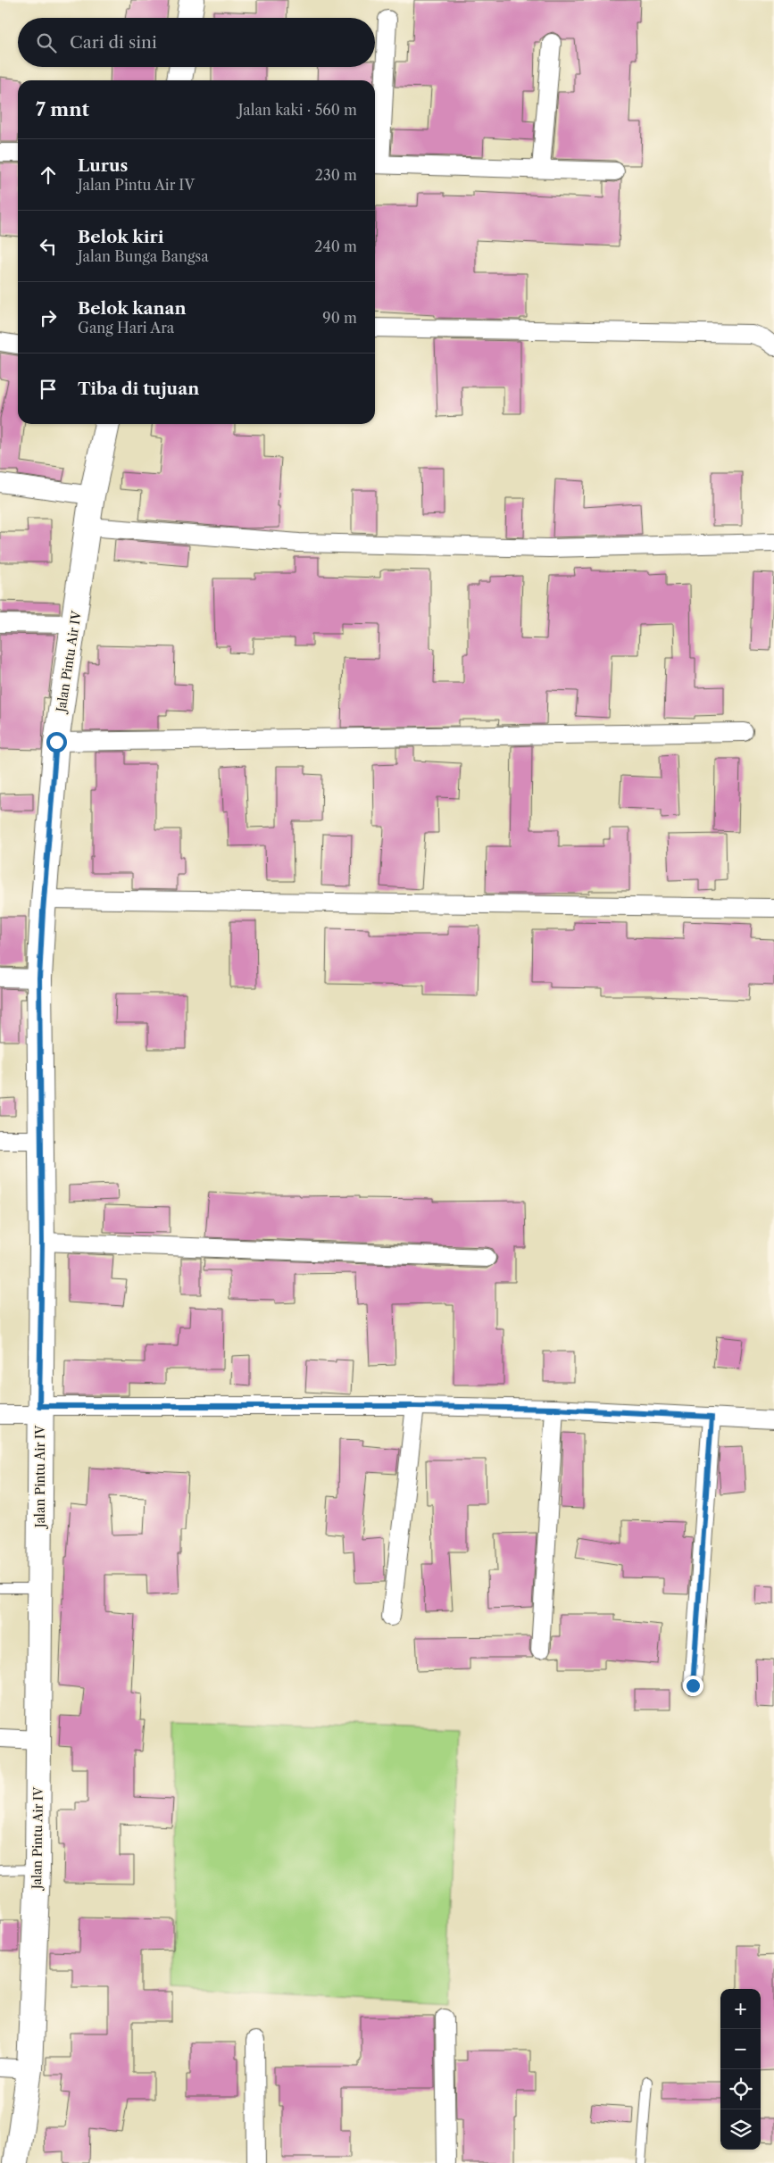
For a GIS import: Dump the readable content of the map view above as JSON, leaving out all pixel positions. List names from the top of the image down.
{
  "streets": {
    "main road": ["Jalan Pintu Air IV"]
  },
  "page": {
    "search": "Cari di sini",
    "heading": ["7 mnt", "Jalan kaki · 560 m"],
    "list": [
      ["Lurus", "Jalan Pintu Air IV", "230 m"],
      ["Belok kiri", "Jalan Bunga Bangsa", "240 m"],
      ["Belok kanan", "Gang Hari Ara", "90 m"],
      "Tiba di tujuan"
    ],
    "map_buttons": ["+", "−"]
  }
}
